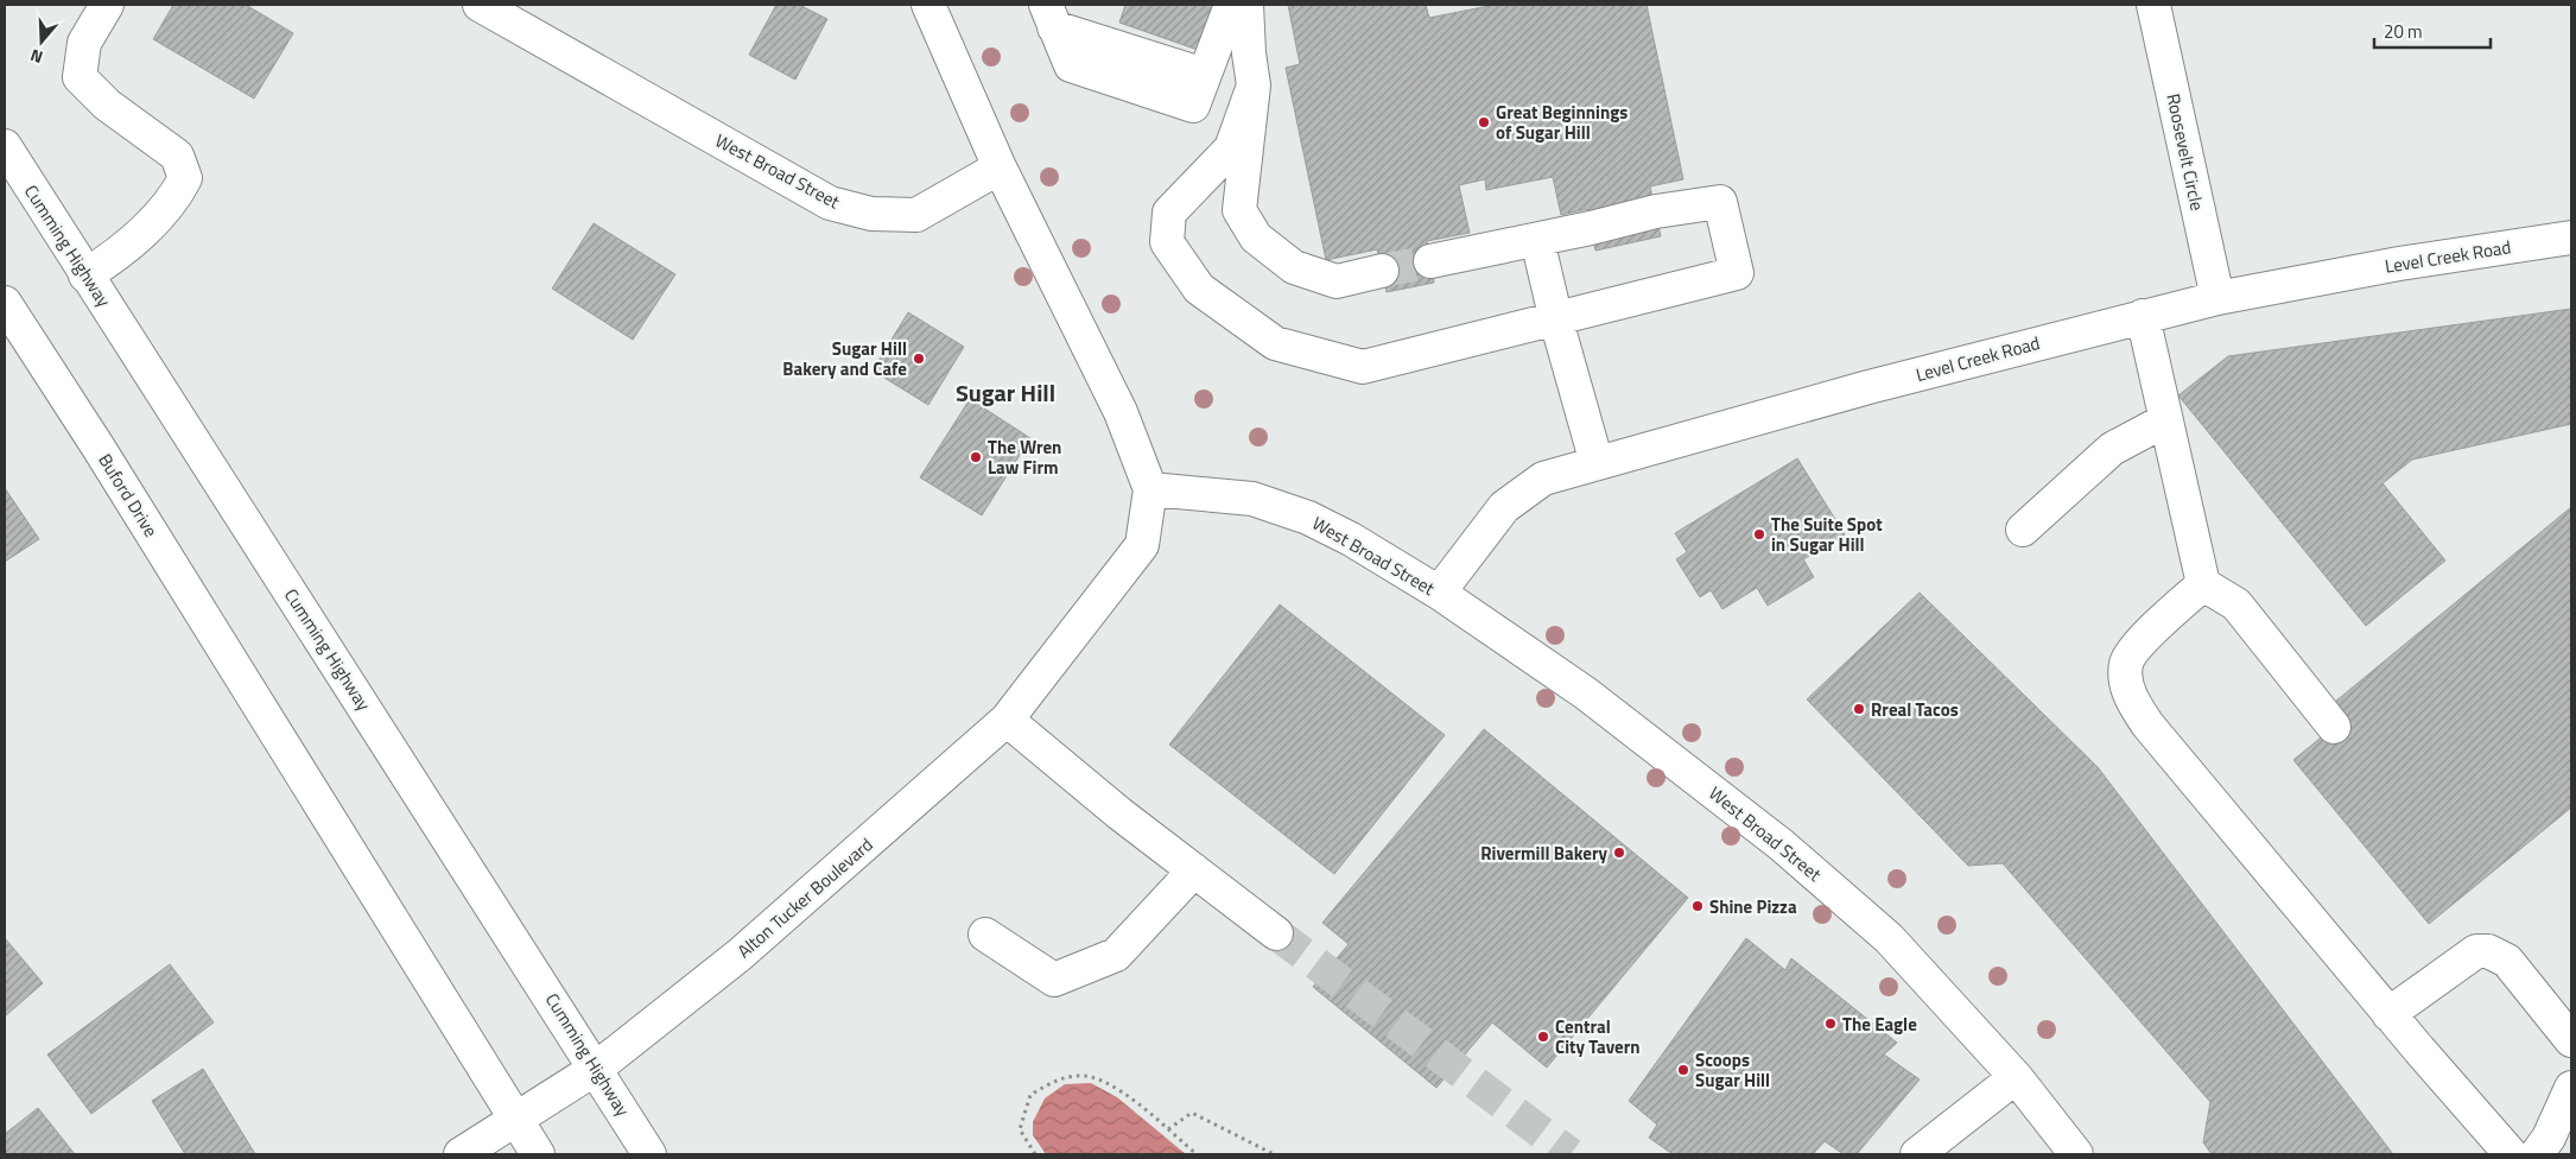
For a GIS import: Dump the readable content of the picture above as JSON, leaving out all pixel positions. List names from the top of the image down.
{
  "streets": {
    "main road": [
      "Roosevelt Circle",
      "West Broad Street",
      "Cumming Highway",
      "Level Creek Road",
      "Buford Drive",
      "Alton Tucker Boulevard"
    ]
  },
  "crossings": [
    ["Roosevelt Circle", "Level Creek Road"],
    ["West Broad Street", "Level Creek Road"],
    ["West Broad Street", "Alton Tucker Boulevard"],
    ["Cumming Highway", "Alton Tucker Boulevard"],
    ["Buford Drive", "Alton Tucker Boulevard"]
  ],
  "districts": ["Sugar Hill"],
  "places": [
    "Great Beginnings of Sugar Hill",
    "Sugar Hill Bakery and Cafe",
    "The Wren Law Firm",
    "The Suite Spot in Sugar Hill",
    "Rreal Tacos",
    "Rivermill Bakery",
    "Shine Pizza",
    "The Eagle",
    "Central City Tavern",
    "Scoops Sugar Hill"
  ],
  "scale_bar": "20 m",
  "north": "bottom"
}
